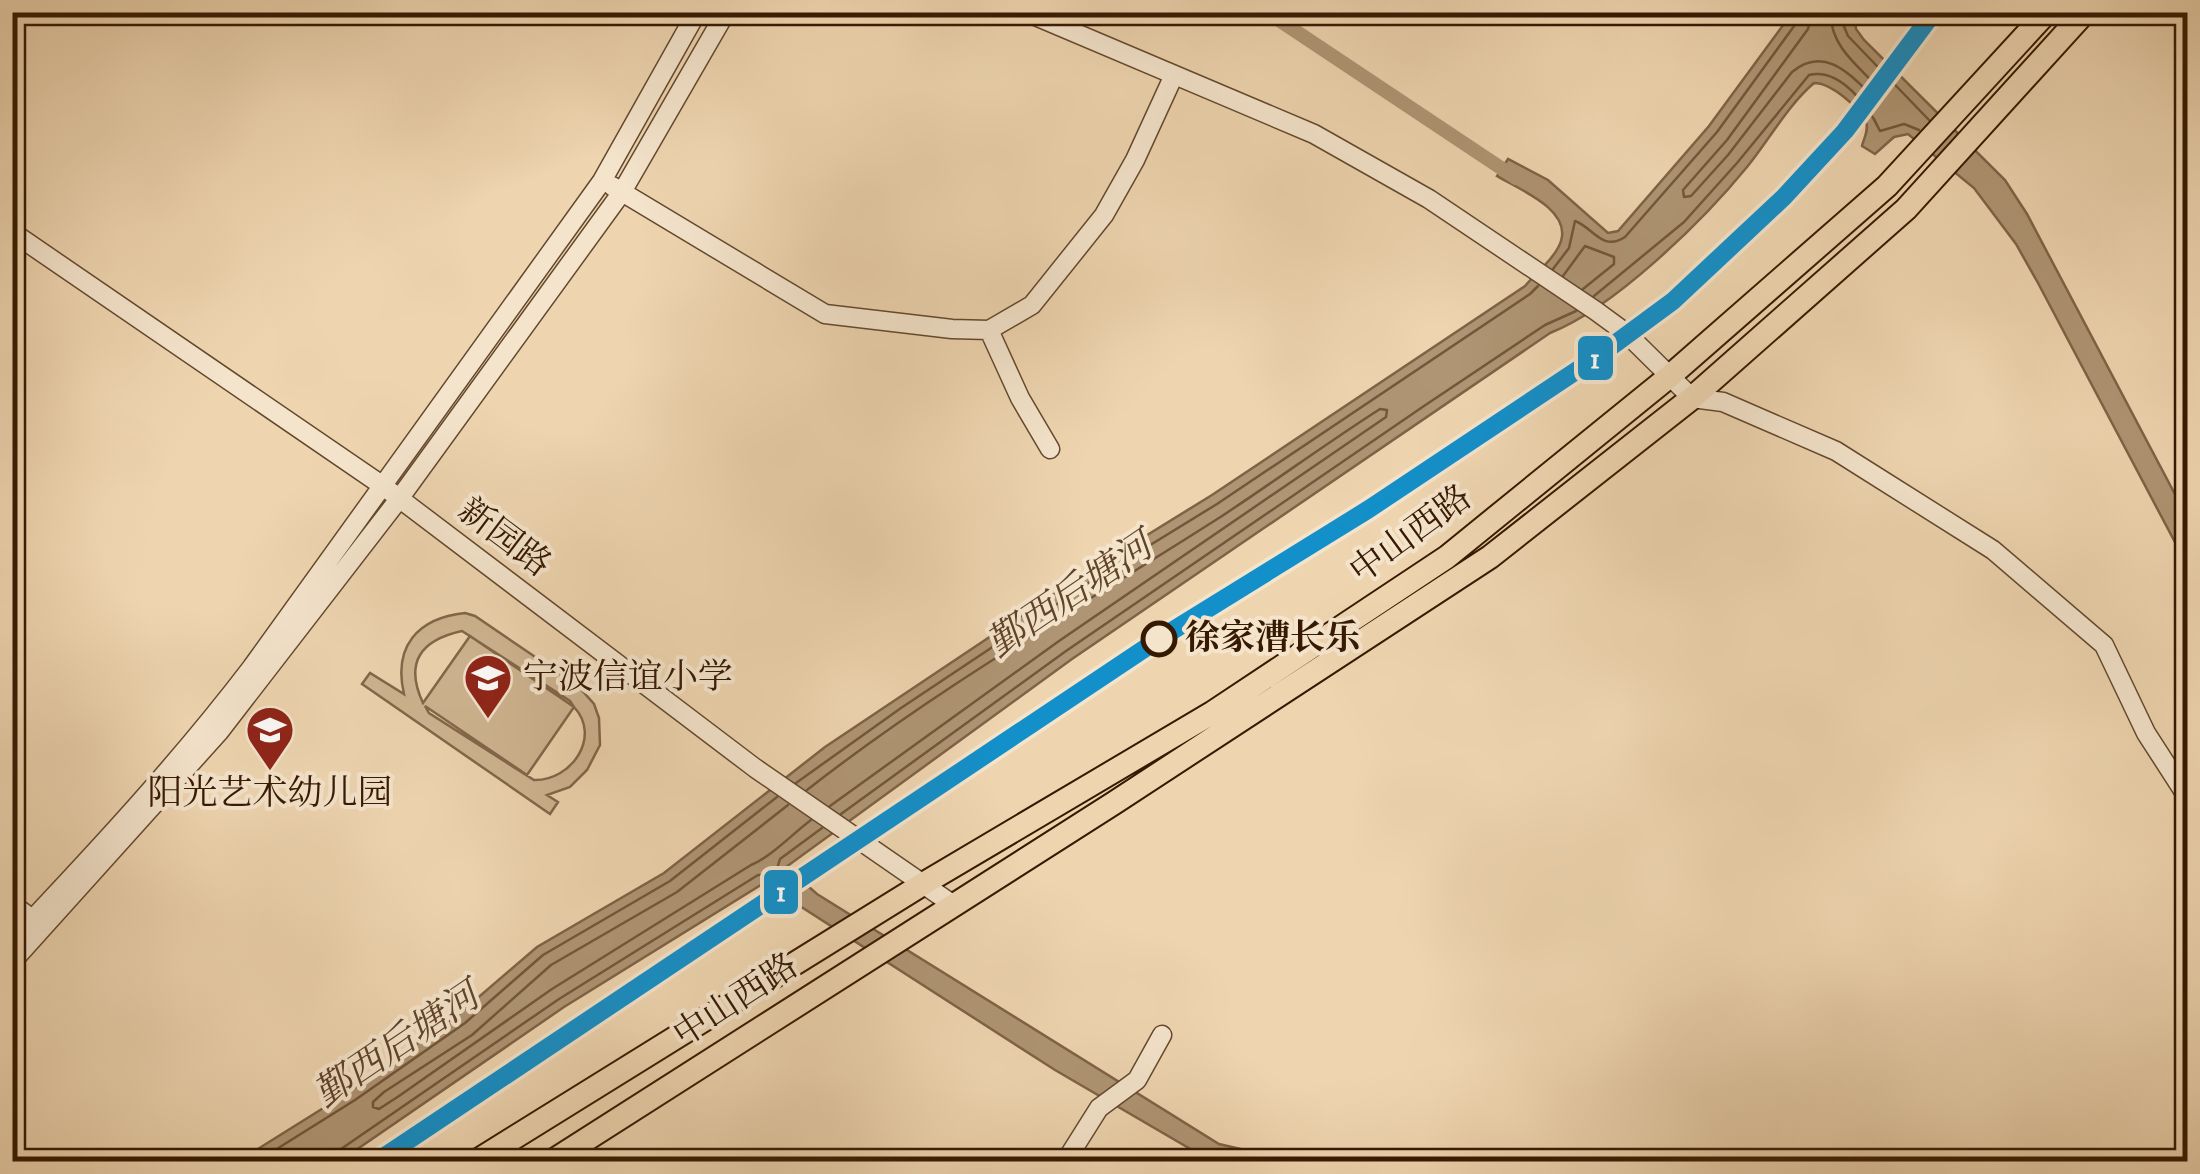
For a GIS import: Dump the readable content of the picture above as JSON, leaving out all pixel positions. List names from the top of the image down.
{
  "streets": {
    "main road": ["中山西路"],
    "street": ["新园路"]
  },
  "crossings": [
    ["中山西路", "新园路"]
  ],
  "water": ["鄞西后塘河"],
  "places": {
    "other": ["徐家漕长乐"],
    "school or university": ["宁波信谊小学", "阳光艺术幼儿园"]
  },
  "lines": ["transit line 1"]
}
